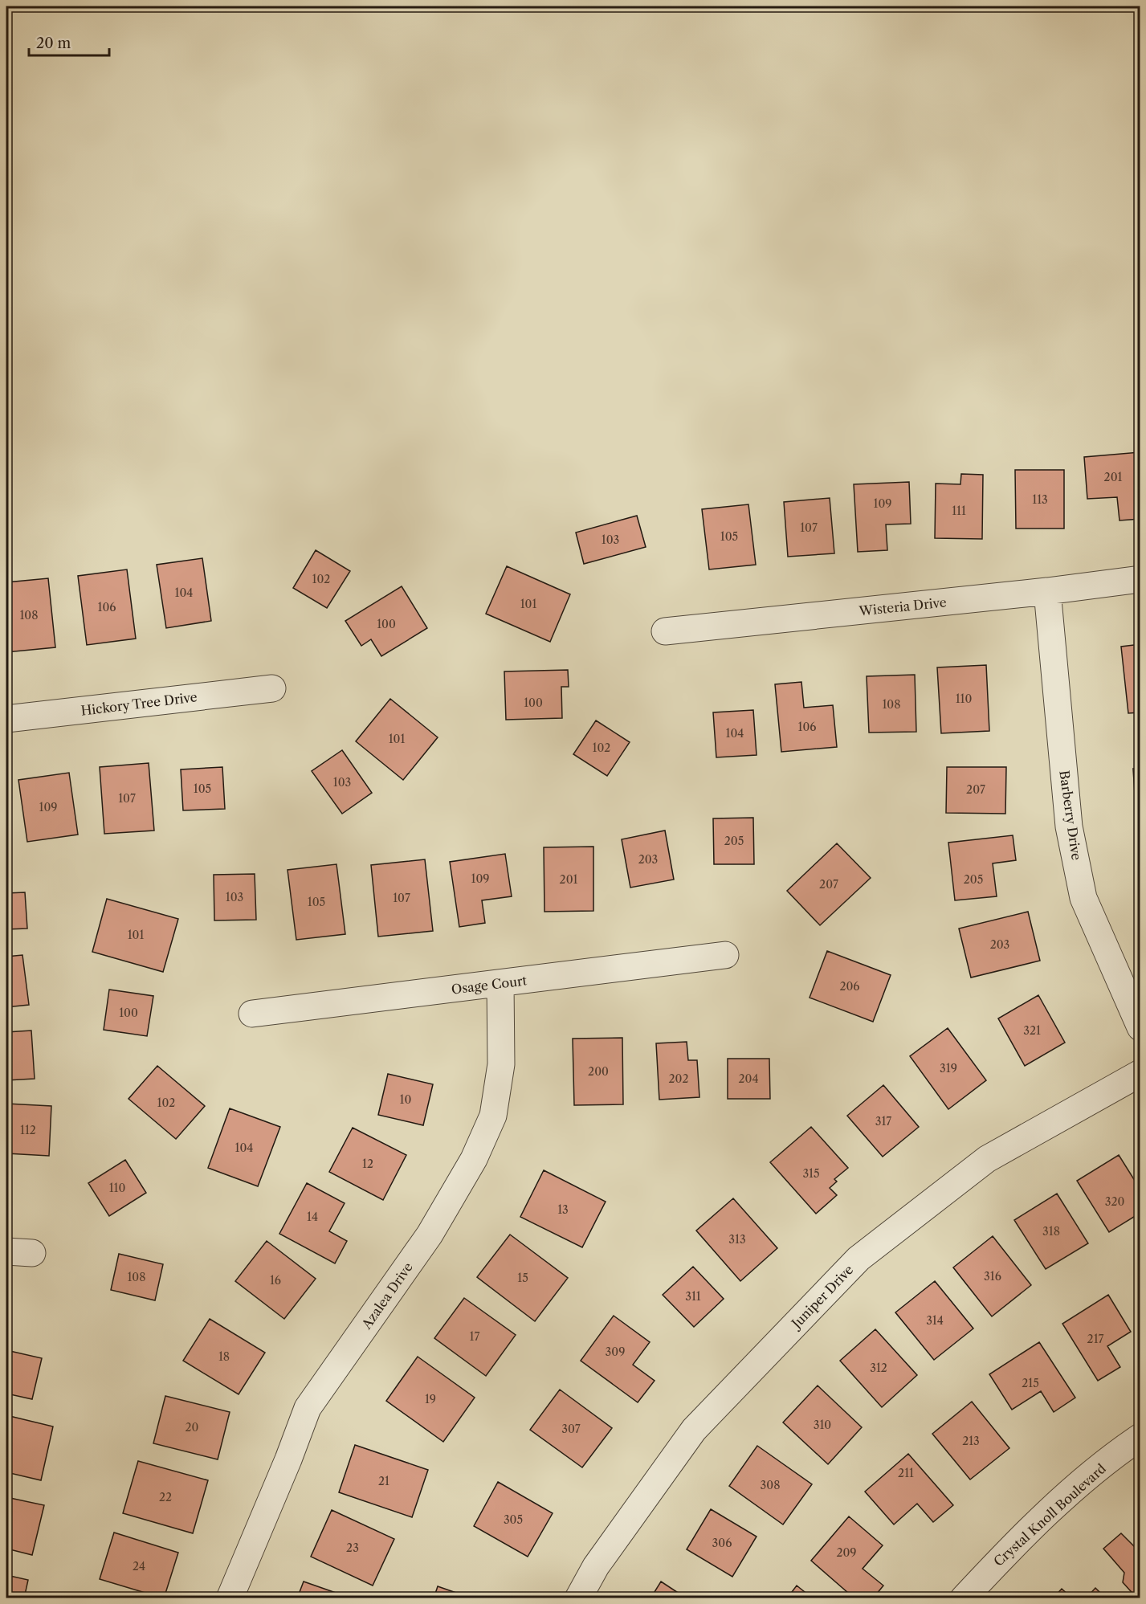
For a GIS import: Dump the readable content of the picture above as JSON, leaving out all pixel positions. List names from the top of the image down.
{
  "streets": {
    "street": [
      "Wisteria Drive",
      "Hickory Tree Drive",
      "Barberry Drive",
      "Osage Court",
      "Azalea Drive",
      "Juniper Drive",
      "Crystal Knoll Boulevard"
    ]
  },
  "crossings": [
    ["Wisteria Drive", "Barberry Drive"],
    ["Osage Court", "Azalea Drive"]
  ],
  "house_numbers": [
    "201",
    "113",
    "109",
    "111",
    "107",
    "105",
    "103",
    "102",
    "104",
    "101",
    "106",
    "108",
    "100",
    "110",
    "100",
    "108",
    "106",
    "104",
    "101",
    "102",
    "103",
    "105",
    "207",
    "107",
    "109",
    "205",
    "203",
    "109",
    "201",
    "205",
    "207",
    "103",
    "107",
    "105",
    "101",
    "203",
    "206",
    "100",
    "321",
    "319",
    "200",
    "202",
    "204",
    "10",
    "102",
    "317",
    "112",
    "104",
    "12",
    "315",
    "110",
    "320",
    "13",
    "14",
    "318",
    "313",
    "316",
    "108",
    "15",
    "16",
    "311",
    "314",
    "17",
    "217",
    "309",
    "18",
    "312",
    "215",
    "19",
    "310",
    "20",
    "307",
    "213",
    "211",
    "21",
    "308",
    "22",
    "305",
    "306",
    "23",
    "209",
    "24"
  ],
  "scale_bar": "20 m"
}
